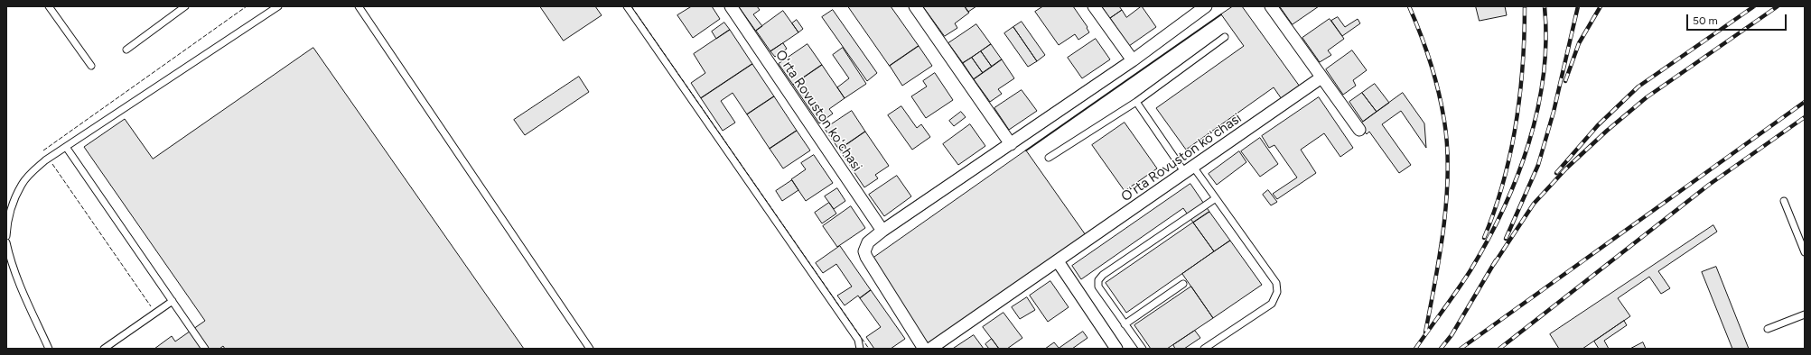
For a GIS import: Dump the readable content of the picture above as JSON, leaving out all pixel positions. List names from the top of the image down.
{
  "streets": {
    "street": ["Oʻrta Rovuston koʻchasi"]
  },
  "scale_bar": "50 m"
}
